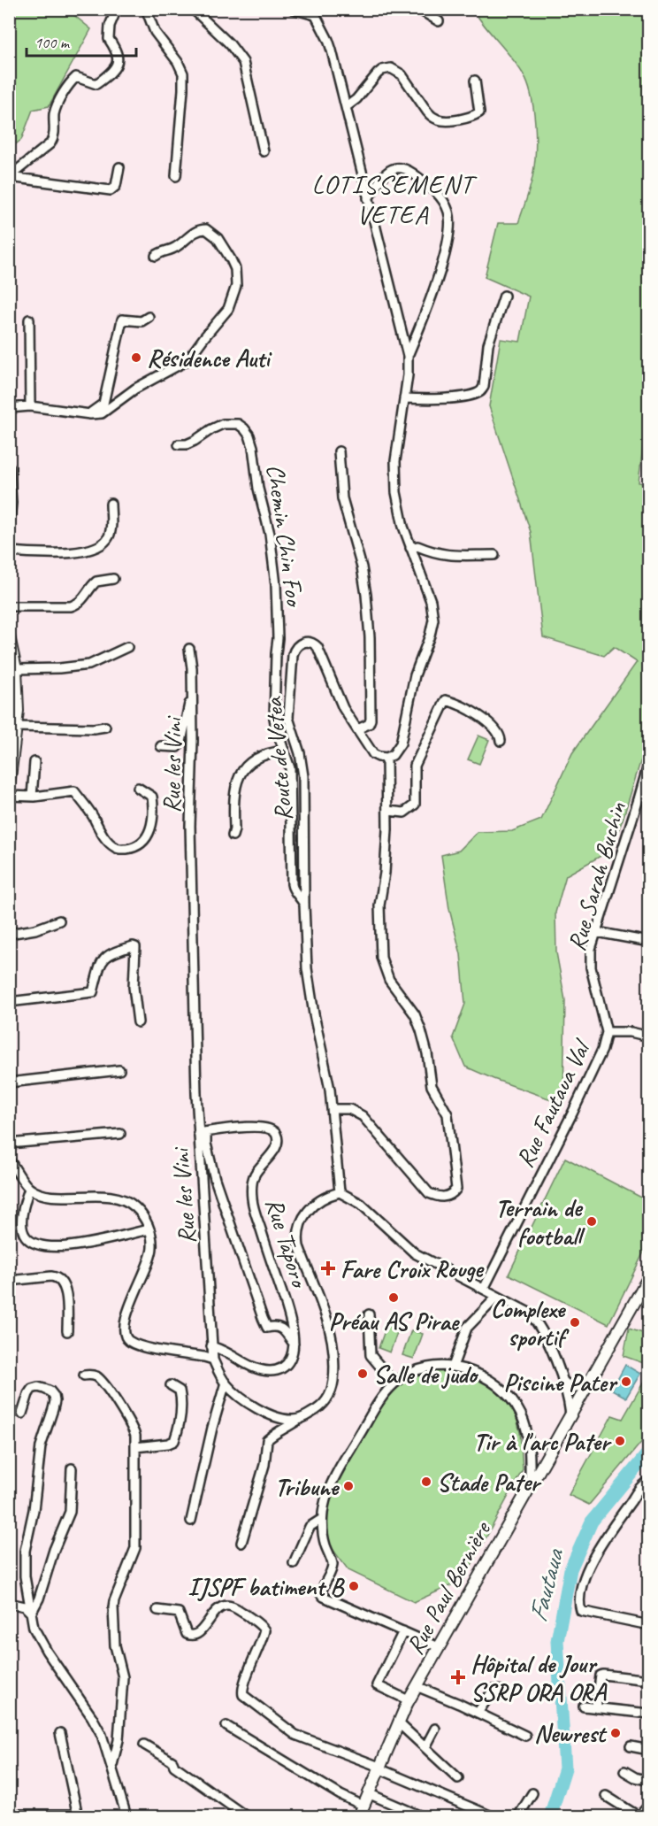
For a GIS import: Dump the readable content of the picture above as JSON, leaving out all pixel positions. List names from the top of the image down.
{
  "streets": {
    "main road": ["Rue Paul Bernière"],
    "street": [
      "Chemin Chin Foo",
      "Route de Vetea",
      "Rue les Vini",
      "Rue Sarah Buchin",
      "Rue Fautaua Val",
      "Rue Taporo"
    ]
  },
  "crossings": [
    ["Chemin Chin Foo", "Route de Vetea"],
    ["Rue les Vini", "Rue Taporo"],
    ["Rue Sarah Buchin", "Rue Fautaua Val"]
  ],
  "districts": ["LOTISSEMENT VETEA"],
  "water": ["Fautaua"],
  "places": {
    "other": [
      "Résidence Auti",
      "Terrain de football",
      "Préau AS Pirae",
      "Complexe sportif",
      "Salle de judo",
      "Piscine Pater",
      "Tir à l'arc Pater",
      "Stade Pater",
      "Tribune",
      "IJSPF batiment B",
      "Newrest"
    ],
    "health": ["Fare Croix Rouge", "Hôpital de Jour SSRP ORA ORA"]
  },
  "scale_bar": "100 m"
}
